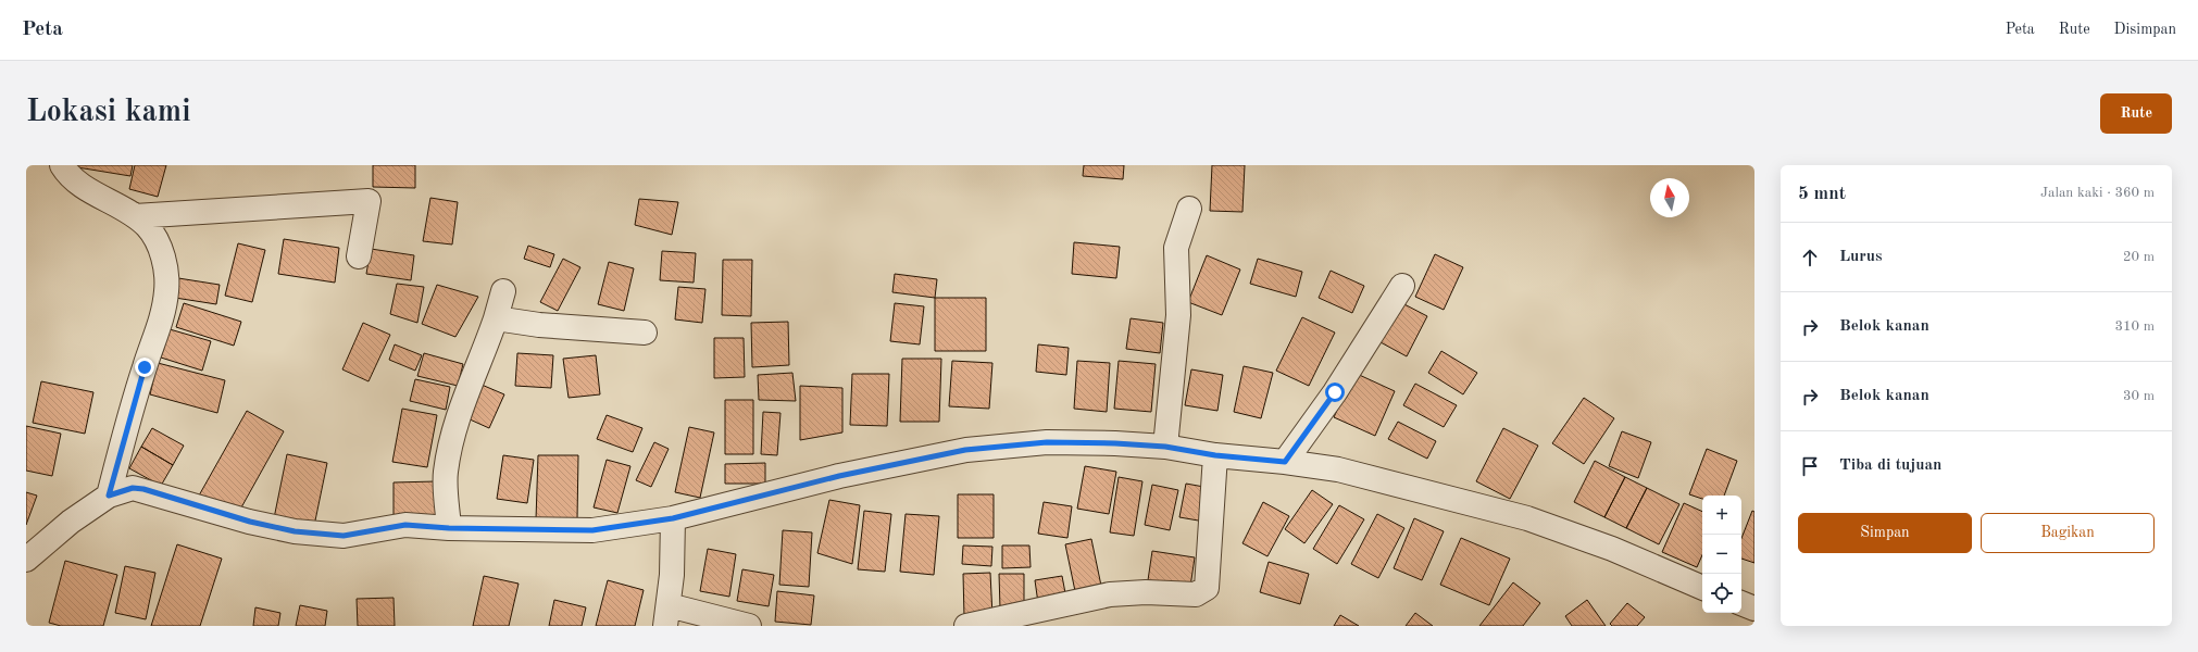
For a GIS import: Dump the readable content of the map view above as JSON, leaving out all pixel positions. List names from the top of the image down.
{
  "north": "top",
  "page": {
    "header": "Peta",
    "nav": ["Peta", "Rute", "Disimpan"],
    "buttons": [
      "Rute",
      ["Simpan", "Bagikan"]
    ],
    "title": "Lokasi kami",
    "heading": ["5 mnt", "Jalan kaki · 360 m"],
    "list": [
      ["Lurus", "20 m"],
      ["Belok kanan", "310 m"],
      ["Belok kanan", "30 m"],
      "Tiba di tujuan"
    ],
    "map_buttons": ["+", "−"]
  }
}
